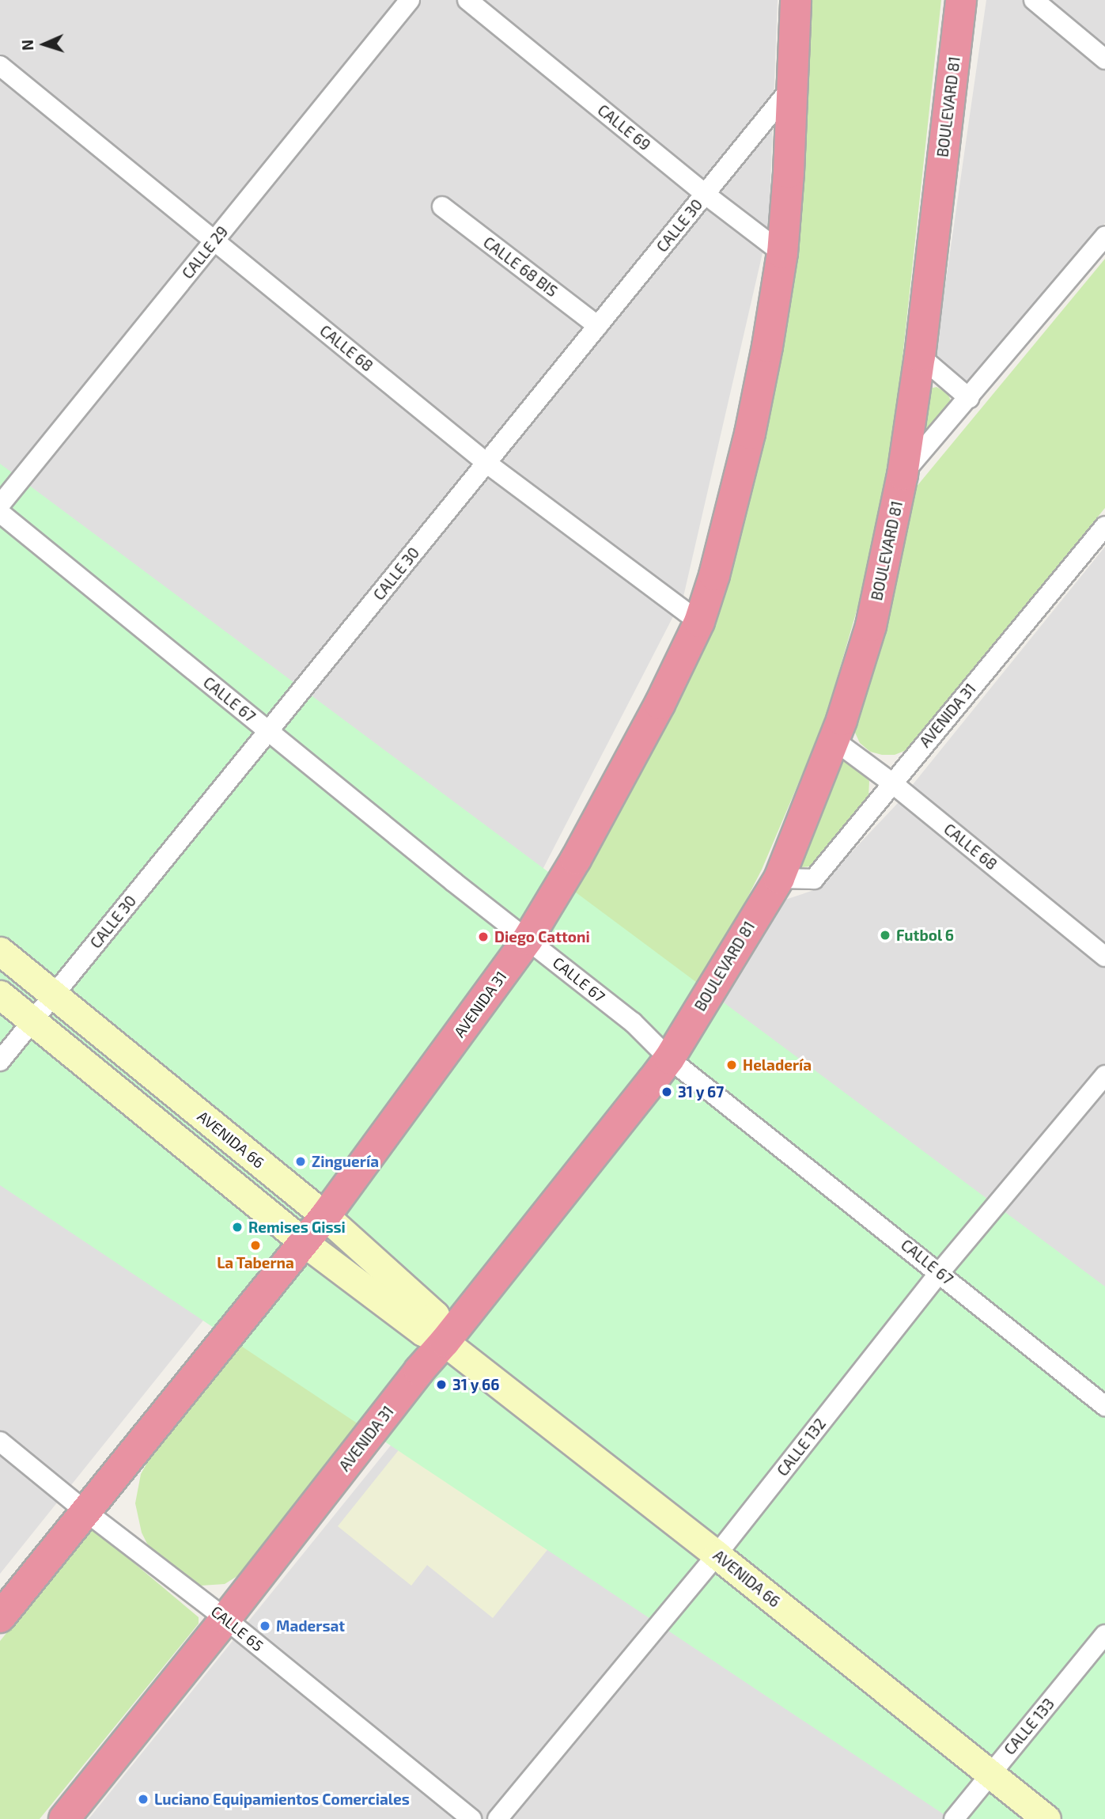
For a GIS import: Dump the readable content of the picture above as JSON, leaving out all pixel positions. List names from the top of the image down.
{
  "streets": {
    "highway": ["BOULEVARD 81", "AVENIDA 31"],
    "main road": ["AVENIDA 66"],
    "street": [
      "CALLE 69",
      "CALLE 30",
      "CALLE 29",
      "CALLE 68 BIS",
      "CALLE 68",
      "CALLE 67",
      "CALLE 132",
      "CALLE 65",
      "CALLE 133"
    ]
  },
  "crossings": [
    ["BOULEVARD 81", "CALLE 68"],
    ["BOULEVARD 81", "CALLE 67"],
    ["BOULEVARD 81", "AVENIDA 31"],
    ["CALLE 69", "CALLE 30"],
    ["CALLE 30", "CALLE 68 BIS"],
    ["CALLE 30", "CALLE 68"],
    ["CALLE 30", "CALLE 67"],
    ["CALLE 30", "AVENIDA 66"],
    ["CALLE 29", "CALLE 68"],
    ["CALLE 68", "AVENIDA 31"],
    ["CALLE 67", "AVENIDA 31"],
    ["CALLE 67", "CALLE 132"],
    ["AVENIDA 31", "AVENIDA 66"],
    ["AVENIDA 31", "CALLE 65"],
    ["AVENIDA 66", "CALLE 132"],
    ["AVENIDA 66", "CALLE 133"]
  ],
  "places": [
    "Futbol 6",
    "Diego Cattoni",
    "Heladería",
    "31 y 67",
    "Zinguería",
    "Remises Gissi",
    "La Taberna",
    "31 y 66",
    "Madersat",
    "Luciano Equipamientos Comerciales"
  ],
  "north": "left"
}
